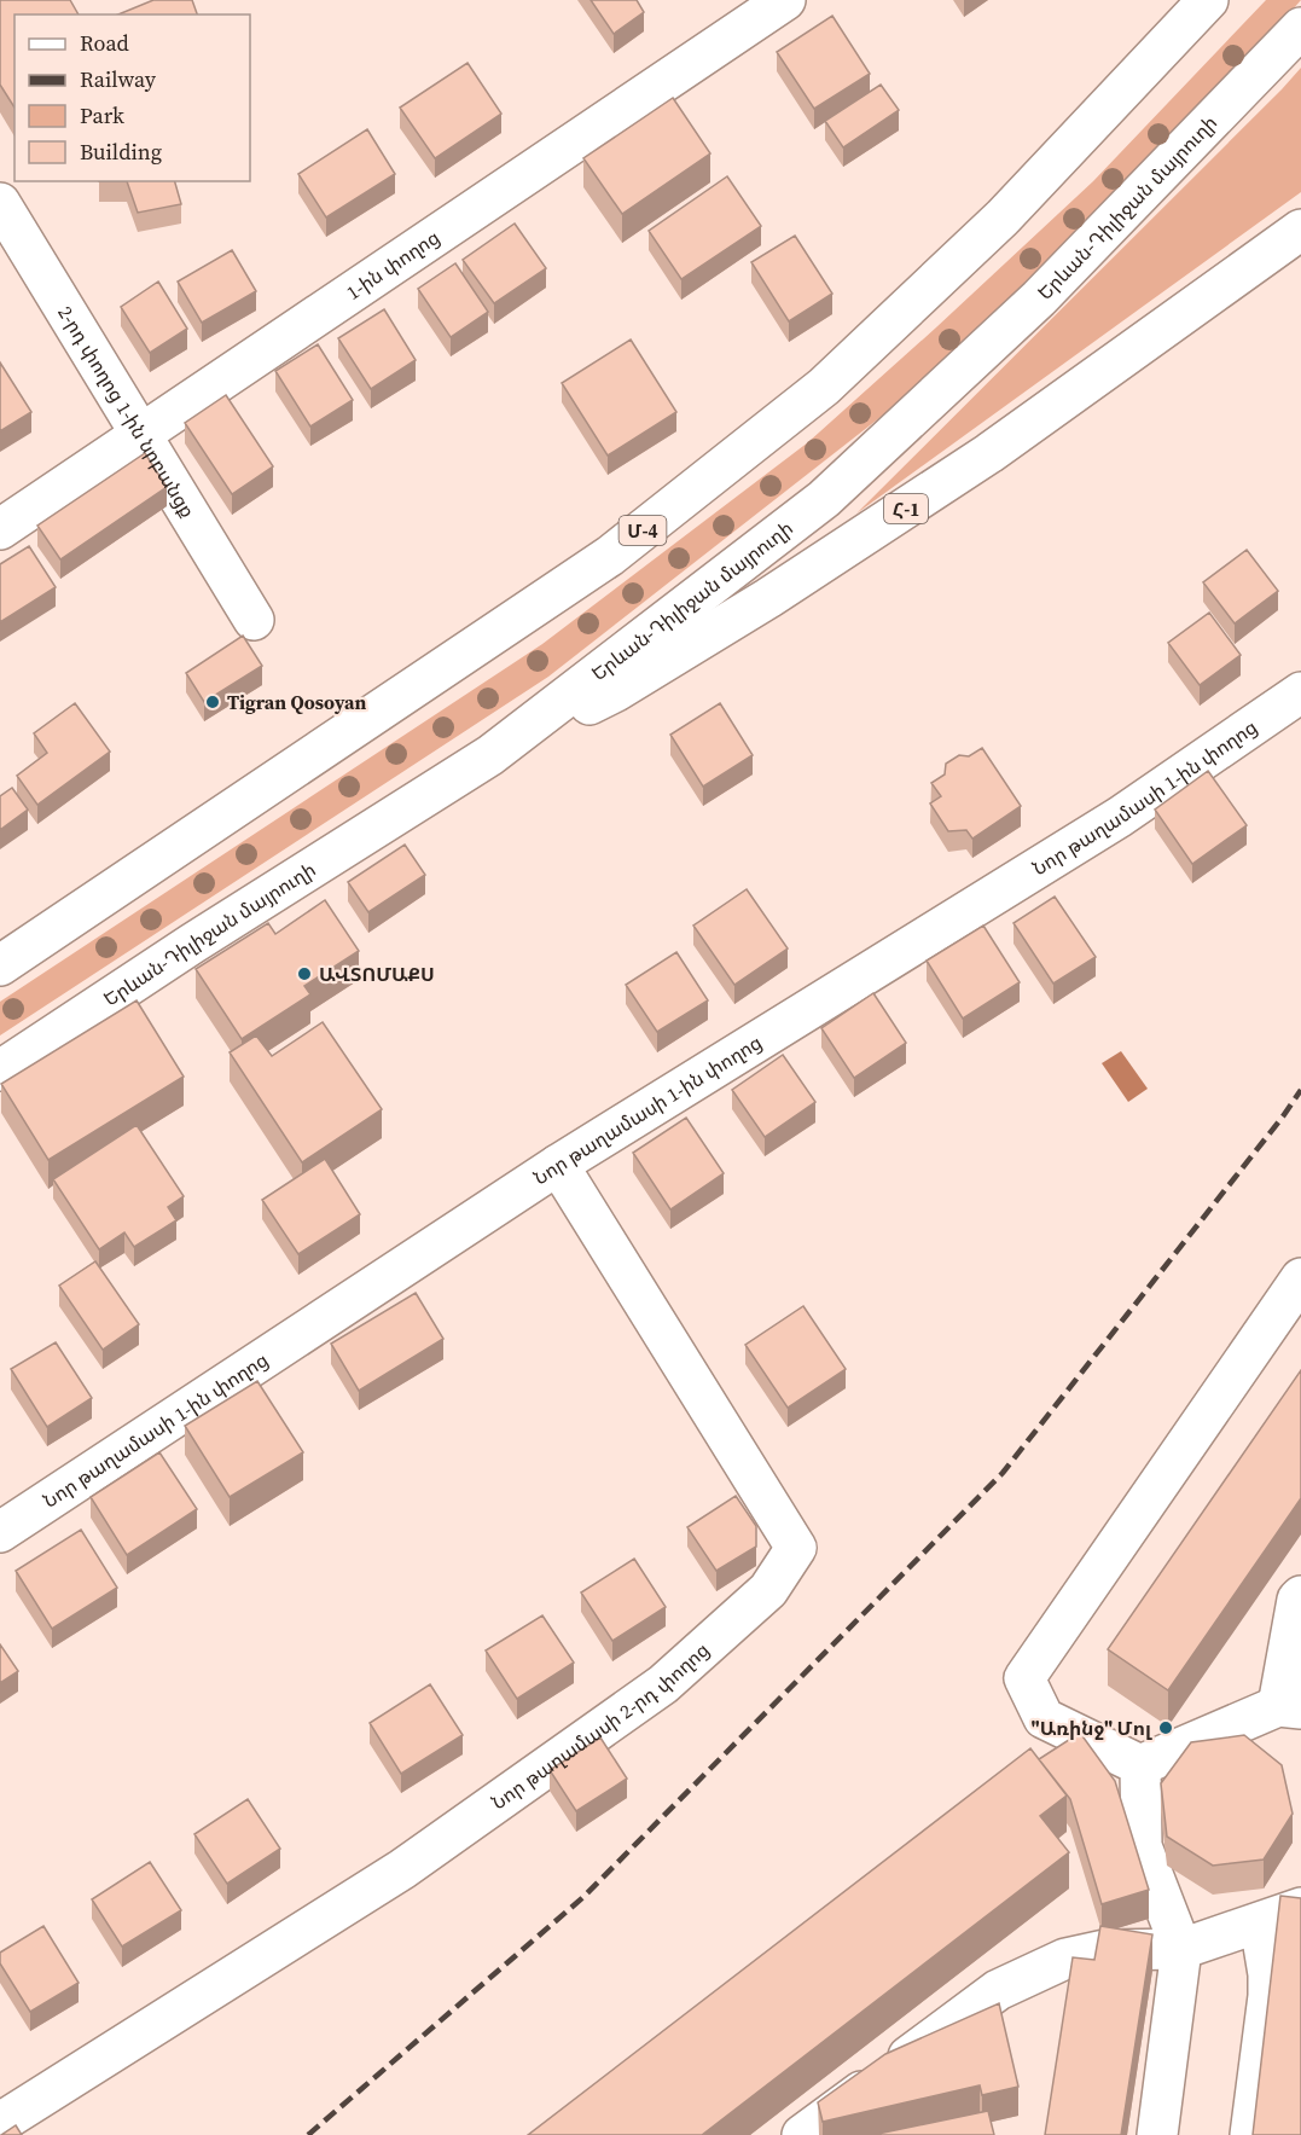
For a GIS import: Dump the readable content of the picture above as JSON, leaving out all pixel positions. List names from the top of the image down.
{
  "streets": {
    "main road": [
      "Երևան-Դիլիջան մայրուղի",
      "1-ին փողոց",
      "2-րդ փողոց 1-ին նրբանցք",
      "Հ-1",
      "Մ-4",
      "Նոր թաղամասի 1-ին փողոց",
      "Նոր թաղամասի 2-րդ փողոց"
    ]
  },
  "crossings": [
    ["Երևան-Դիլիջան մայրուղի", "Հ-1"],
    ["1-ին փողոց", "2-րդ փողոց 1-ին նրբանցք"],
    ["Նոր թաղամասի 1-ին փողոց", "Նոր թաղամասի 2-րդ փողոց"]
  ],
  "places": ["Tigran Qosoyan", "ԱՎՏՈՄԱՔՍ", "\"Առինջ\" Մոլ"],
  "legend": [
    "Road",
    "Railway",
    "Park",
    "Building"
  ]
}
